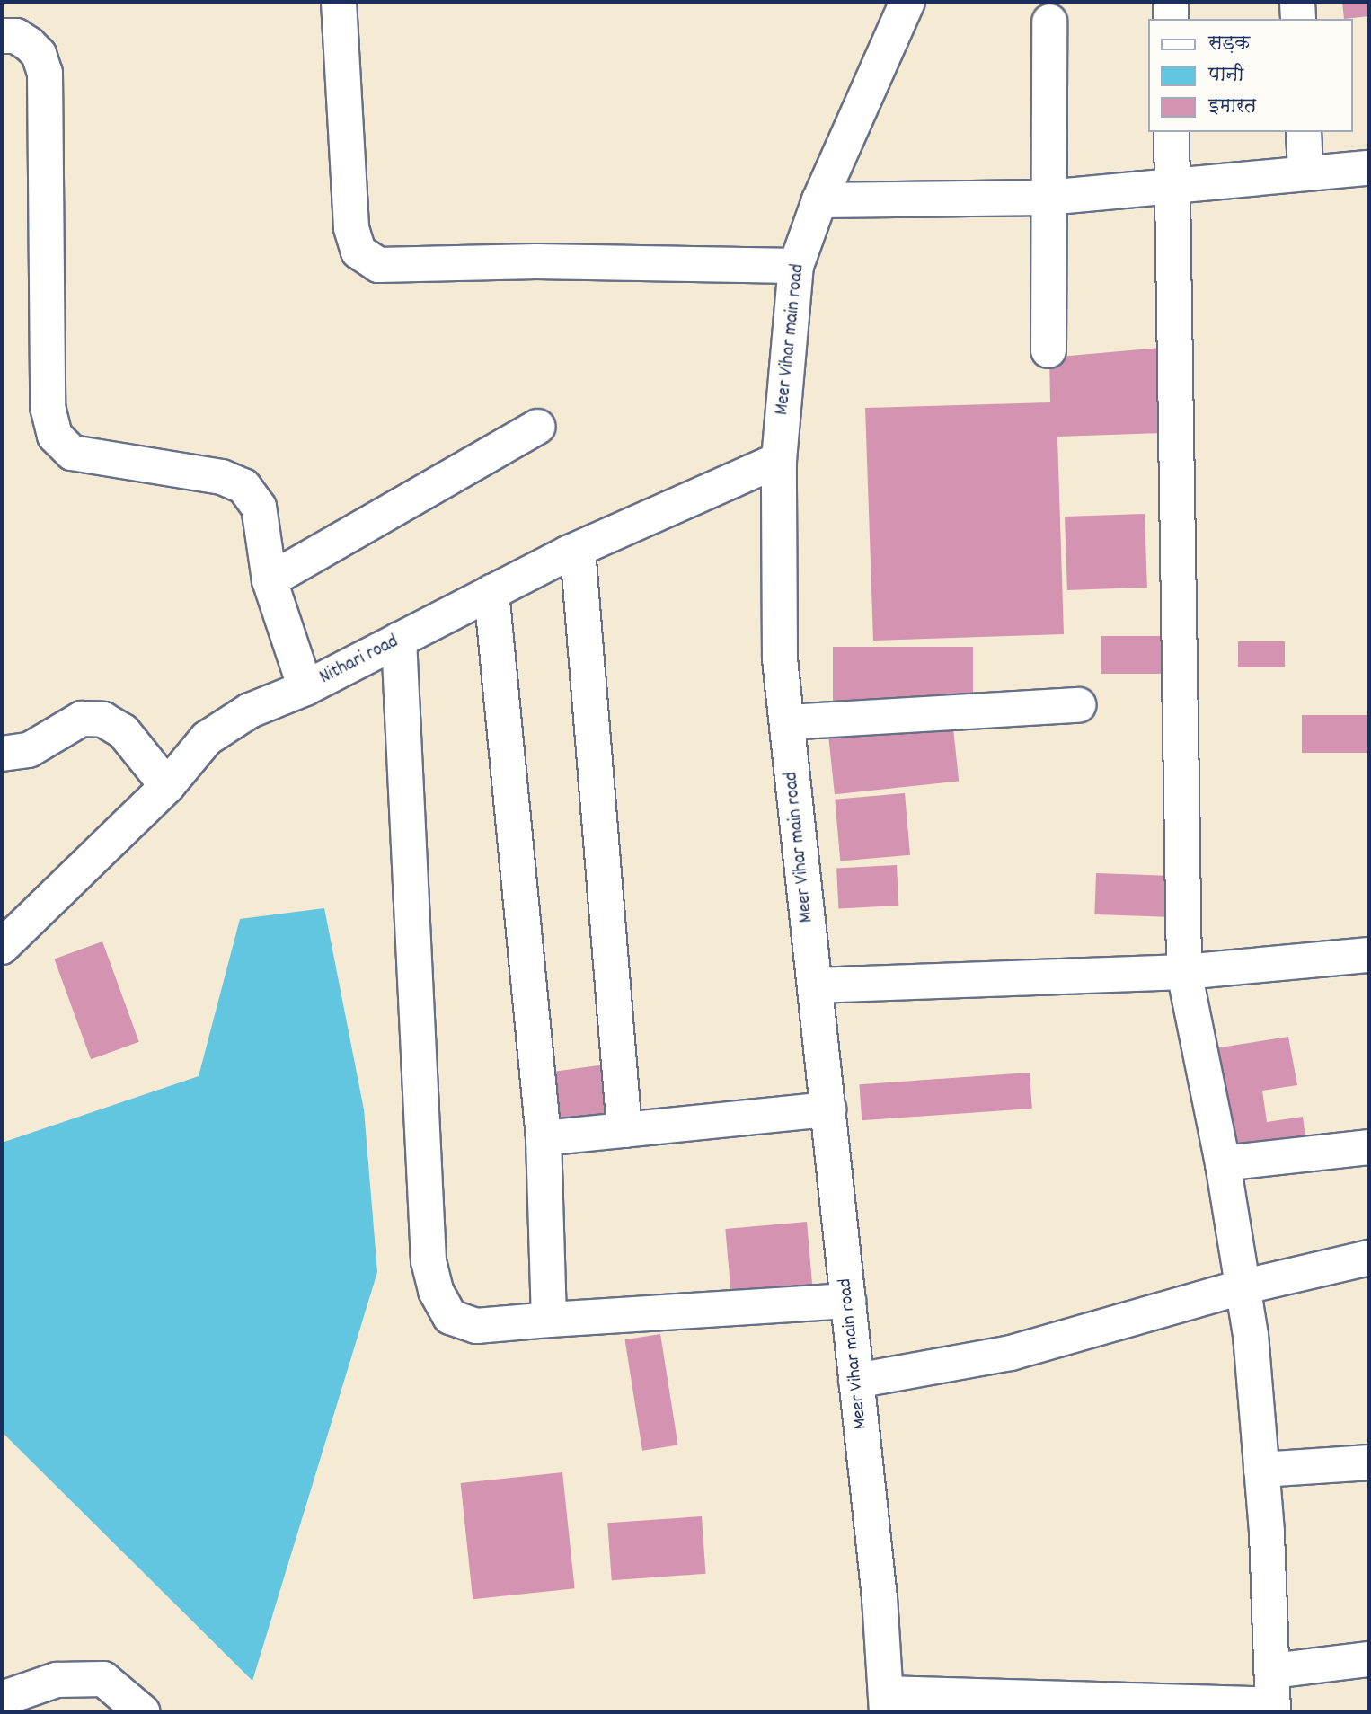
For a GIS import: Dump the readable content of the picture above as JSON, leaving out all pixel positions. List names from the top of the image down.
{
  "streets": {
    "street": ["Meer Vihar main road", "Nithari road"]
  },
  "crossings": [
    ["Meer Vihar main road", "Nithari road"]
  ],
  "legend": ["सड़क", "पानी", "इमारत"]
}
